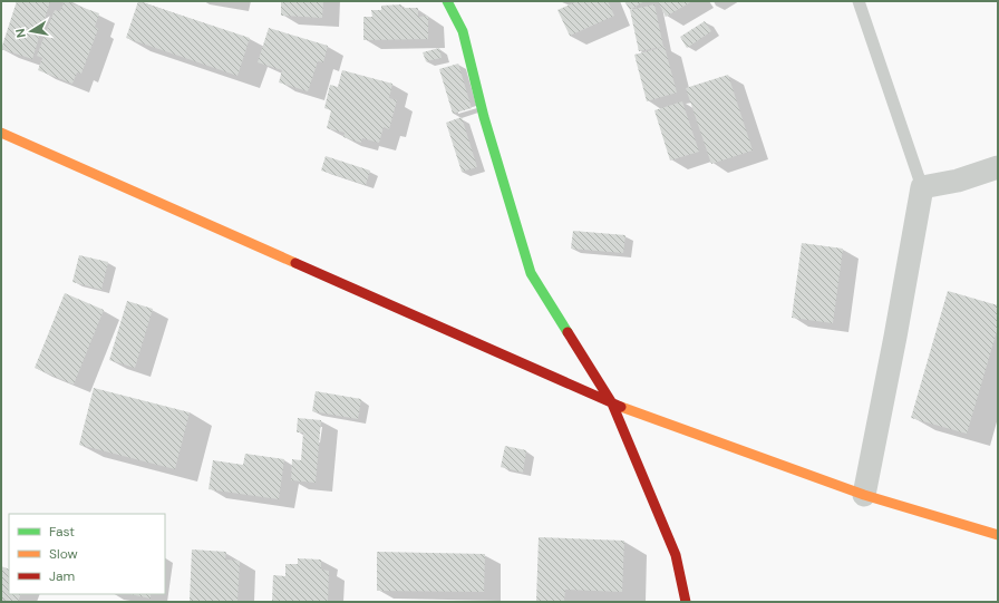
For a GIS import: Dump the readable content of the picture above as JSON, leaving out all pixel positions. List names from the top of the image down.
{
  "legend": ["Fast", "Slow", "Jam"],
  "north": "left"
}
